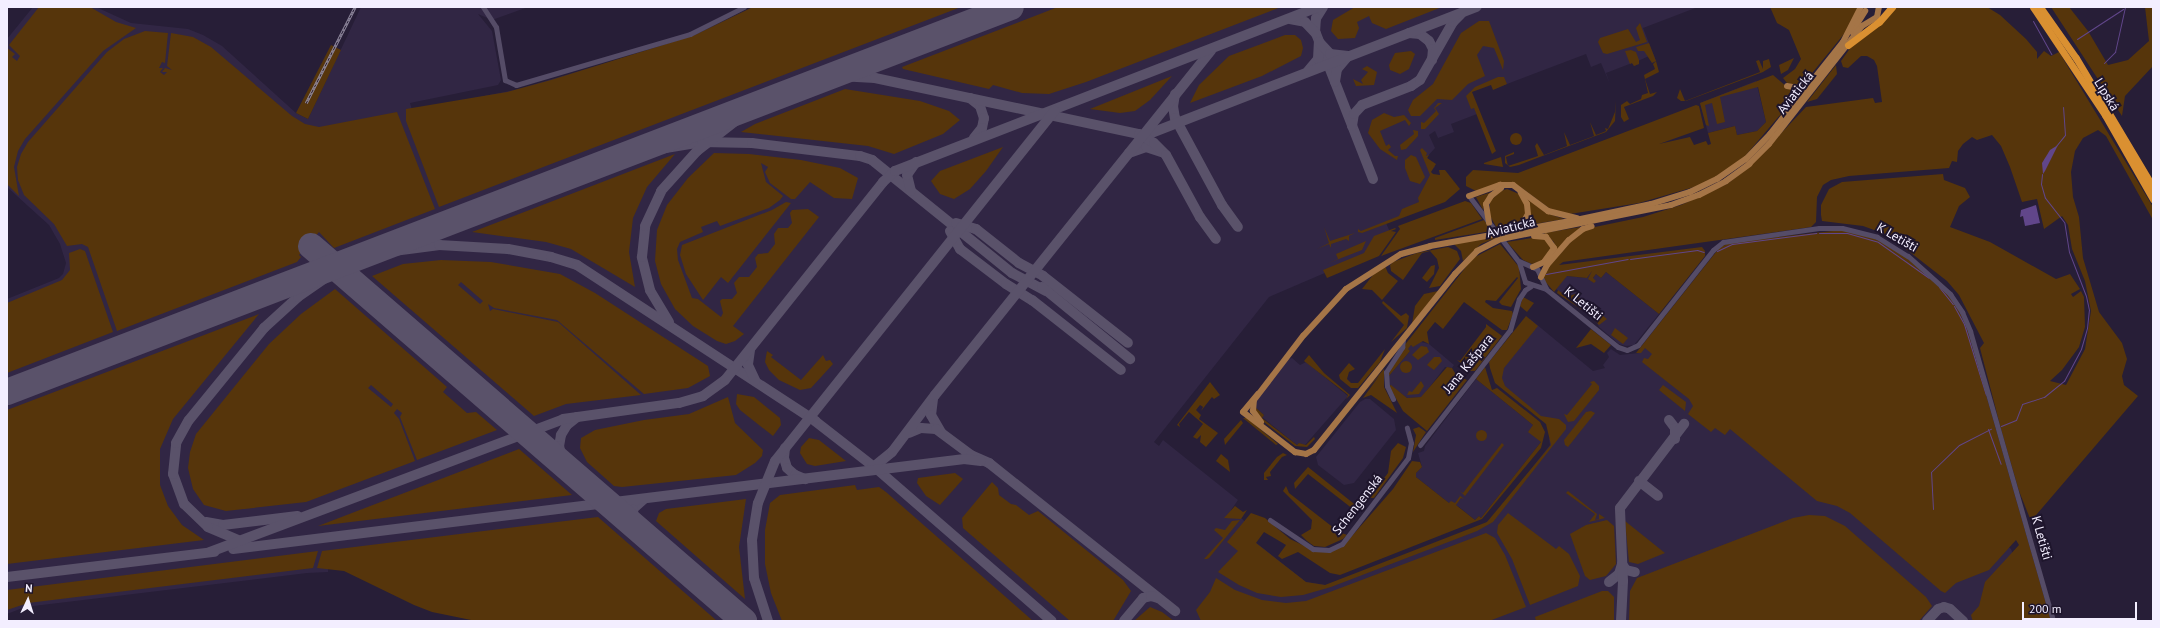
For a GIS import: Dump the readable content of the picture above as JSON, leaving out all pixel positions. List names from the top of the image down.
{
  "streets": {
    "highway": ["Lipská"],
    "main road": ["Aviatická"],
    "street": ["K Letišti", "Jana Kašpara", "Schengenská"]
  },
  "crossings": [
    ["K Letišti", "Jana Kašpara"]
  ],
  "scale_bar": "200 m",
  "north": "top"
}
